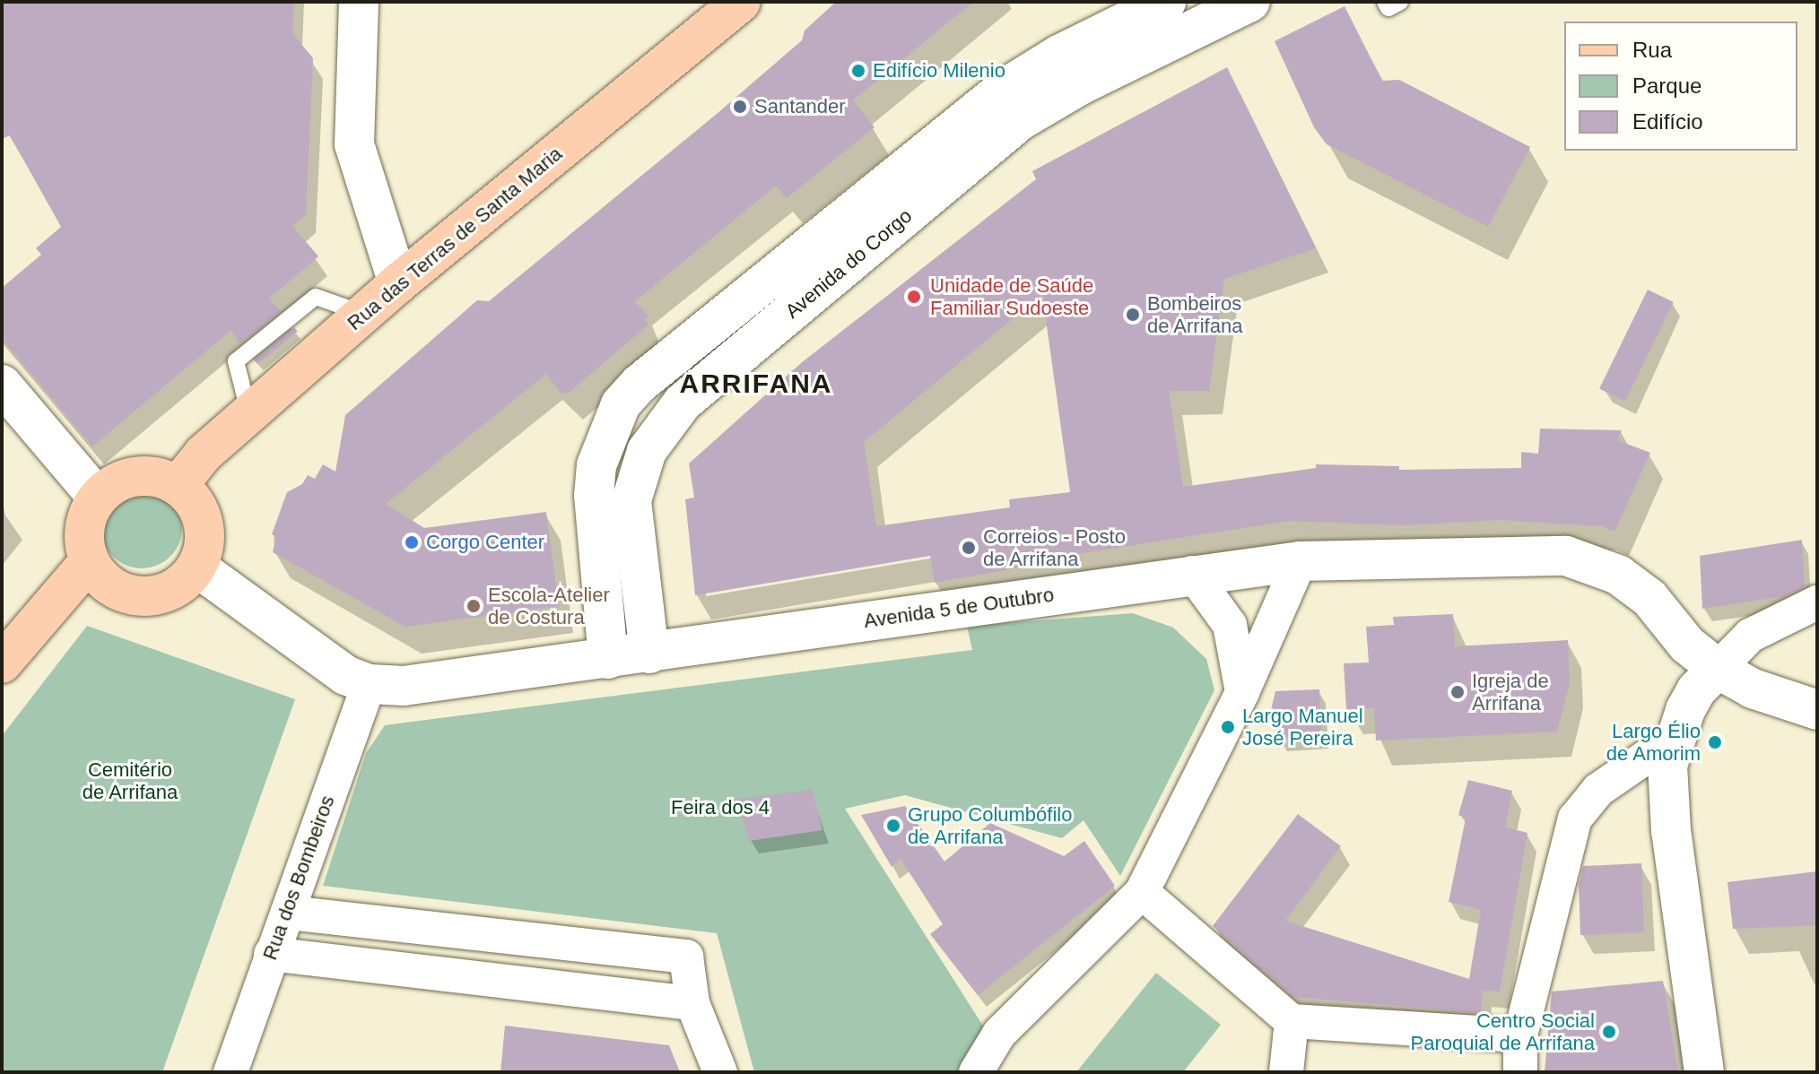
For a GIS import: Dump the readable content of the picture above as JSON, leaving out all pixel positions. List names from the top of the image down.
{
  "streets": {
    "main road": ["Rua das Terras de Santa Maria"],
    "street": ["Avenida do Corgo", "Avenida 5 de Outubro", "Rua dos Bombeiros"]
  },
  "crossings": [
    ["Rua das Terras de Santa Maria", "Avenida 5 de Outubro"],
    ["Avenida do Corgo", "Avenida 5 de Outubro"],
    ["Avenida 5 de Outubro", "Rua dos Bombeiros"]
  ],
  "districts": ["ARRIFANA"],
  "parks": ["Cemitério de Arrifana", "Feira dos 4"],
  "places": [
    "Edifício Milenio",
    "Santander",
    "Unidade de Saúde Familiar Sudoeste",
    "Bombeiros de Arrifana",
    "Corgo Center",
    "Correios - Posto de Arrifana",
    "Escola-Atelier de Costura",
    "Igreja de Arrifana",
    "Largo Manuel José Pereira",
    "Largo Élio de Amorim",
    "Grupo Columbófilo de Arrifana",
    "Centro Social Paroquial de Arrifana"
  ],
  "legend": ["Rua", "Parque", "Edifício"]
}
